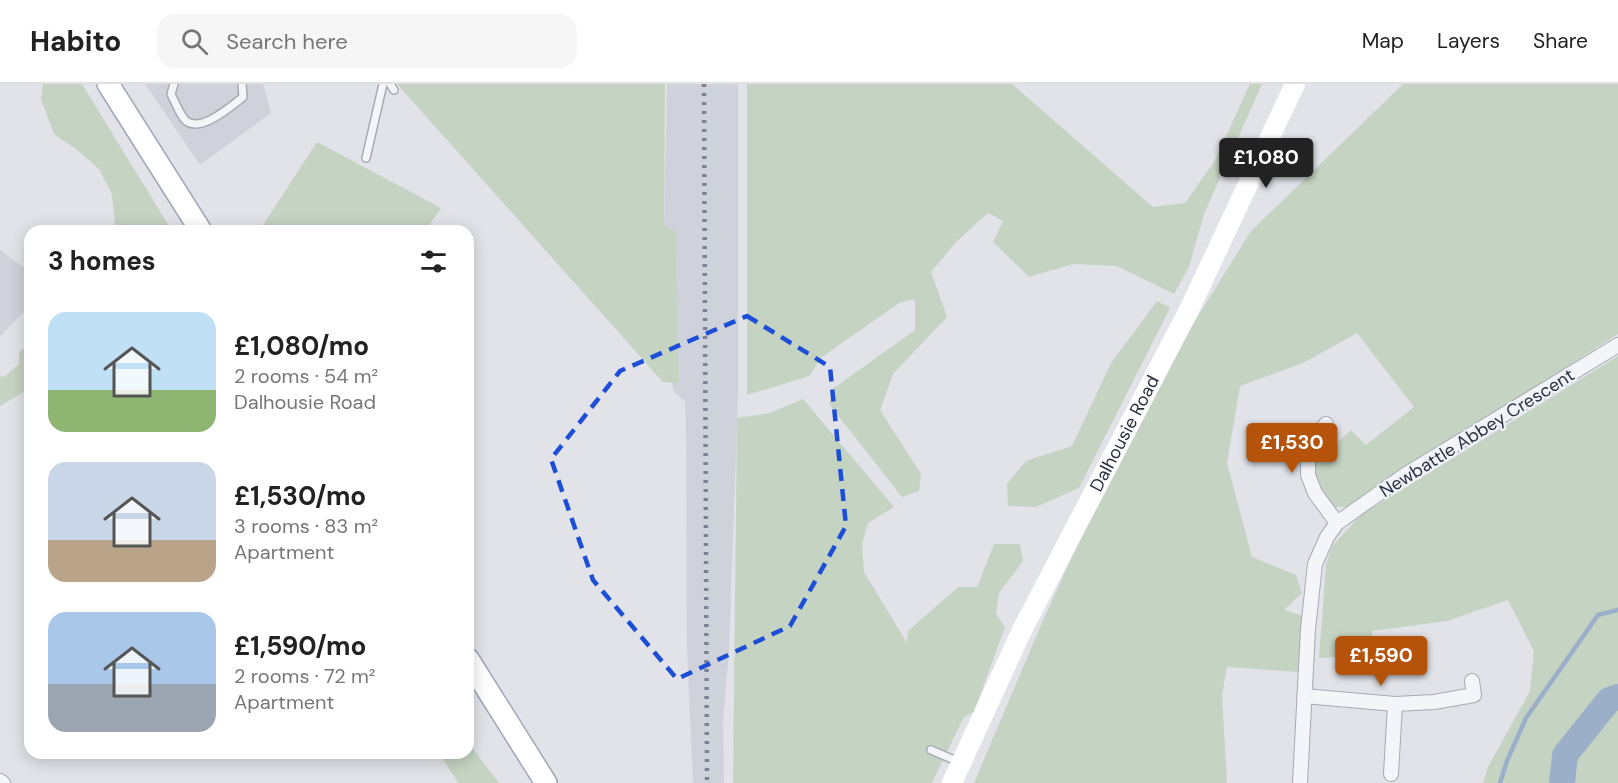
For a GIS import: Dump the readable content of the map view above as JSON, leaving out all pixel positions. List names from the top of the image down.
{
  "streets": {
    "main road": ["Dalhousie Road"],
    "street": ["Newbattle Abbey Crescent"]
  },
  "page": {
    "header": "Habito",
    "search": "Search here",
    "nav": ["Map", "Layers", "Share"],
    "price": ["£1,080", "£1,530", "£1,590"],
    "heading": "3 homes",
    "list": [
      {
        "name": "£1,080/mo",
        "note": "2 rooms · 54 m² · Dalhousie Road"
      },
      {
        "name": "£1,530/mo",
        "note": "3 rooms · 83 m² · Apartment"
      },
      {
        "name": "£1,590/mo",
        "note": "2 rooms · 72 m² · Apartment"
      }
    ]
  }
}
